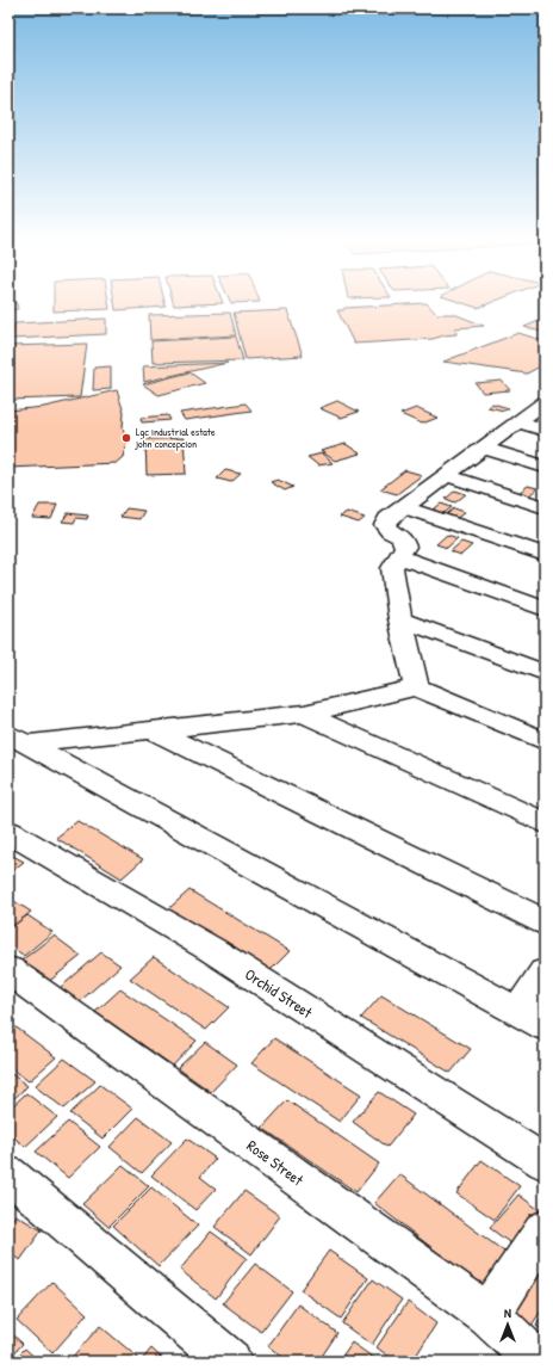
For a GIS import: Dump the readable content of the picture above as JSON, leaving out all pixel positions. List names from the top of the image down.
{
  "streets": {
    "street": ["Orchid Street", "Rose Street"]
  },
  "places": ["Lgc industrial estate john concepcion"],
  "north": "top"
}
